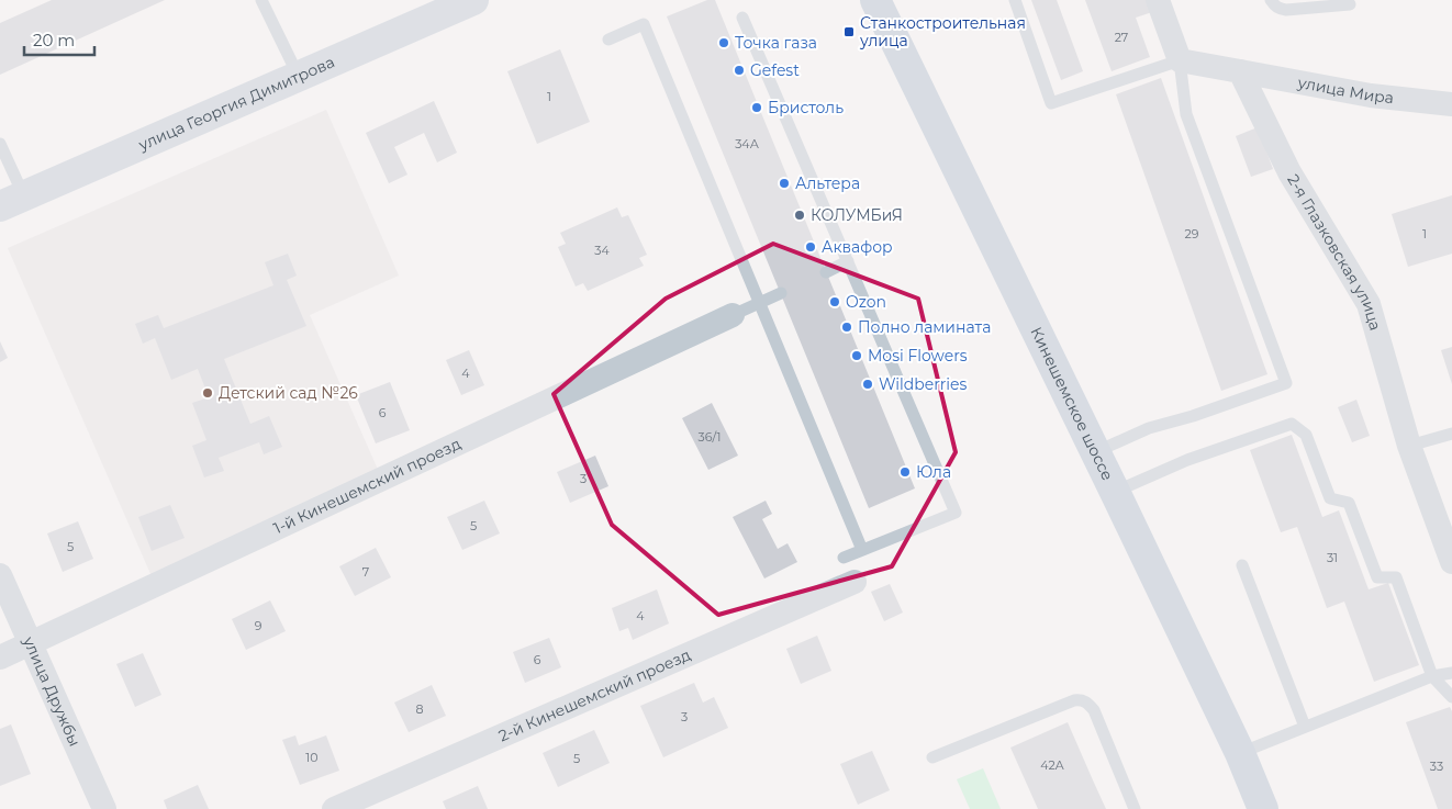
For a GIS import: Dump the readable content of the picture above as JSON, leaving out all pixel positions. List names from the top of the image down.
{
  "streets": {
    "main road": ["улица Георгия Димитрова", "Кинешемское шоссе"],
    "street": [
      "улица Мира",
      "2-я Глазковская улица",
      "1-й Кинешемский проезд",
      "улица Дружбы",
      "2-й Кинешемский проезд"
    ]
  },
  "crossings": [
    ["улица Мира", "2-я Глазковская улица"],
    ["1-й Кинешемский проезд", "улица Дружбы"]
  ],
  "places": {
    "transit": ["Станкостроительная улица"],
    "other": [
      "Точка газа",
      "Gefest",
      "Бристоль",
      "Альтера",
      "КОЛУМБиЯ",
      "Аквафор",
      "Ozon",
      "Полно ламината",
      "Mosi Flowers",
      "Wildberries",
      "Детский сад №26",
      "Юла"
    ]
  },
  "house_numbers": [
    "27",
    "1",
    "34А",
    "29",
    "1",
    "34",
    "4",
    "6",
    "36/1",
    "3",
    "5",
    "5",
    "31",
    "7",
    "4",
    "9",
    "6",
    "8",
    "3",
    "10",
    "5",
    "42A",
    "33"
  ],
  "scale_bar": "20 m"
}
